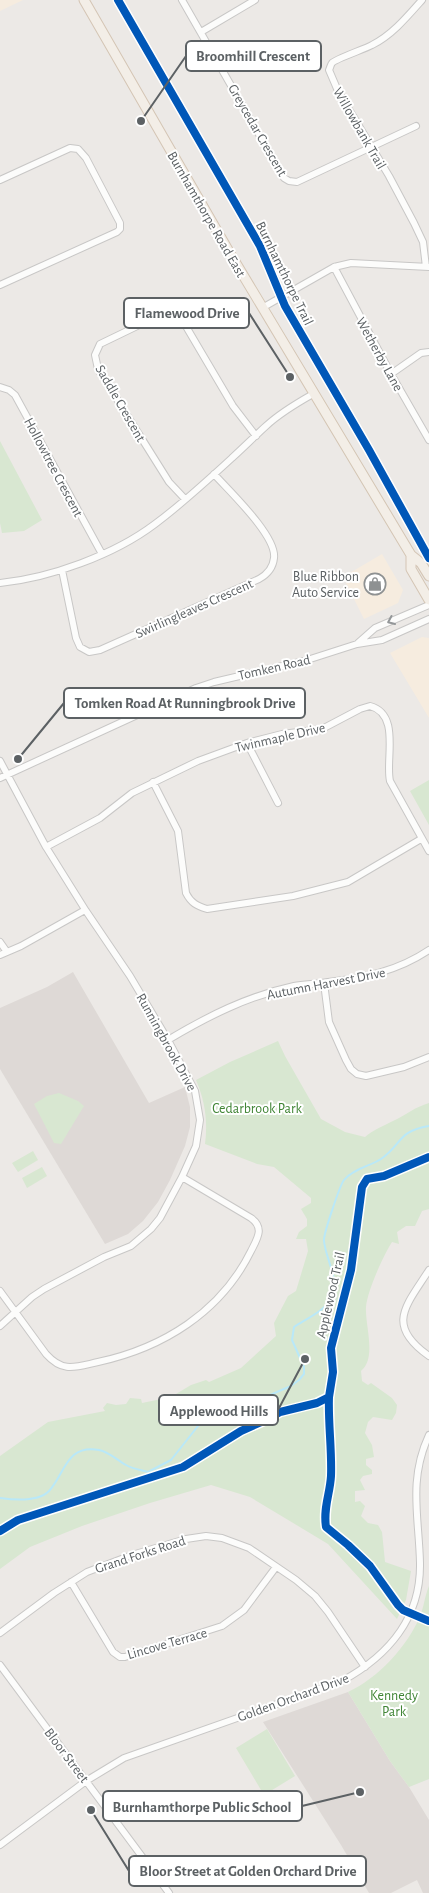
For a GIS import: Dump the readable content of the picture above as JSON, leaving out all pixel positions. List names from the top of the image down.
{
  "streets": {
    "main road": ["Burnhamthorpe Road East"],
    "street": [
      "Willowbank Trail",
      "Greycedar Crescent",
      "Wetherby Lane",
      "Saddle Crescent",
      "Hollowtree Crescent",
      "Swirlingleaves Crescent",
      "Tomken Road",
      "Twinmaple Drive",
      "Autumn Harvest Drive",
      "Runningbrook Drive",
      "Grand Forks Road",
      "Lincove Terrace",
      "Golden Orchard Drive",
      "Bloor Street"
    ],
    "cycle path": ["Burnhamthorpe Trail", "Applewood Trail"]
  },
  "crossings": [
    ["Willowbank Trail", "Greycedar Crescent"],
    ["Tomken Road", "Runningbrook Drive"],
    ["Twinmaple Drive", "Runningbrook Drive"],
    ["Autumn Harvest Drive", "Runningbrook Drive"],
    ["Grand Forks Road", "Lincove Terrace"],
    ["Grand Forks Road", "Golden Orchard Drive"],
    ["Golden Orchard Drive", "Bloor Street"]
  ],
  "parks": ["Cedarbrook Park", "Kennedy Park"],
  "places": {
    "other": [
      "Broomhill Crescent",
      "Flamewood Drive",
      "Tomken Road At Runningbrook Drive",
      "Applewood Hills",
      "Burnhamthorpe Public School",
      "Bloor Street at Golden Orchard Drive"
    ],
    "shop": ["Blue Ribbon Auto Service"]
  }
}
